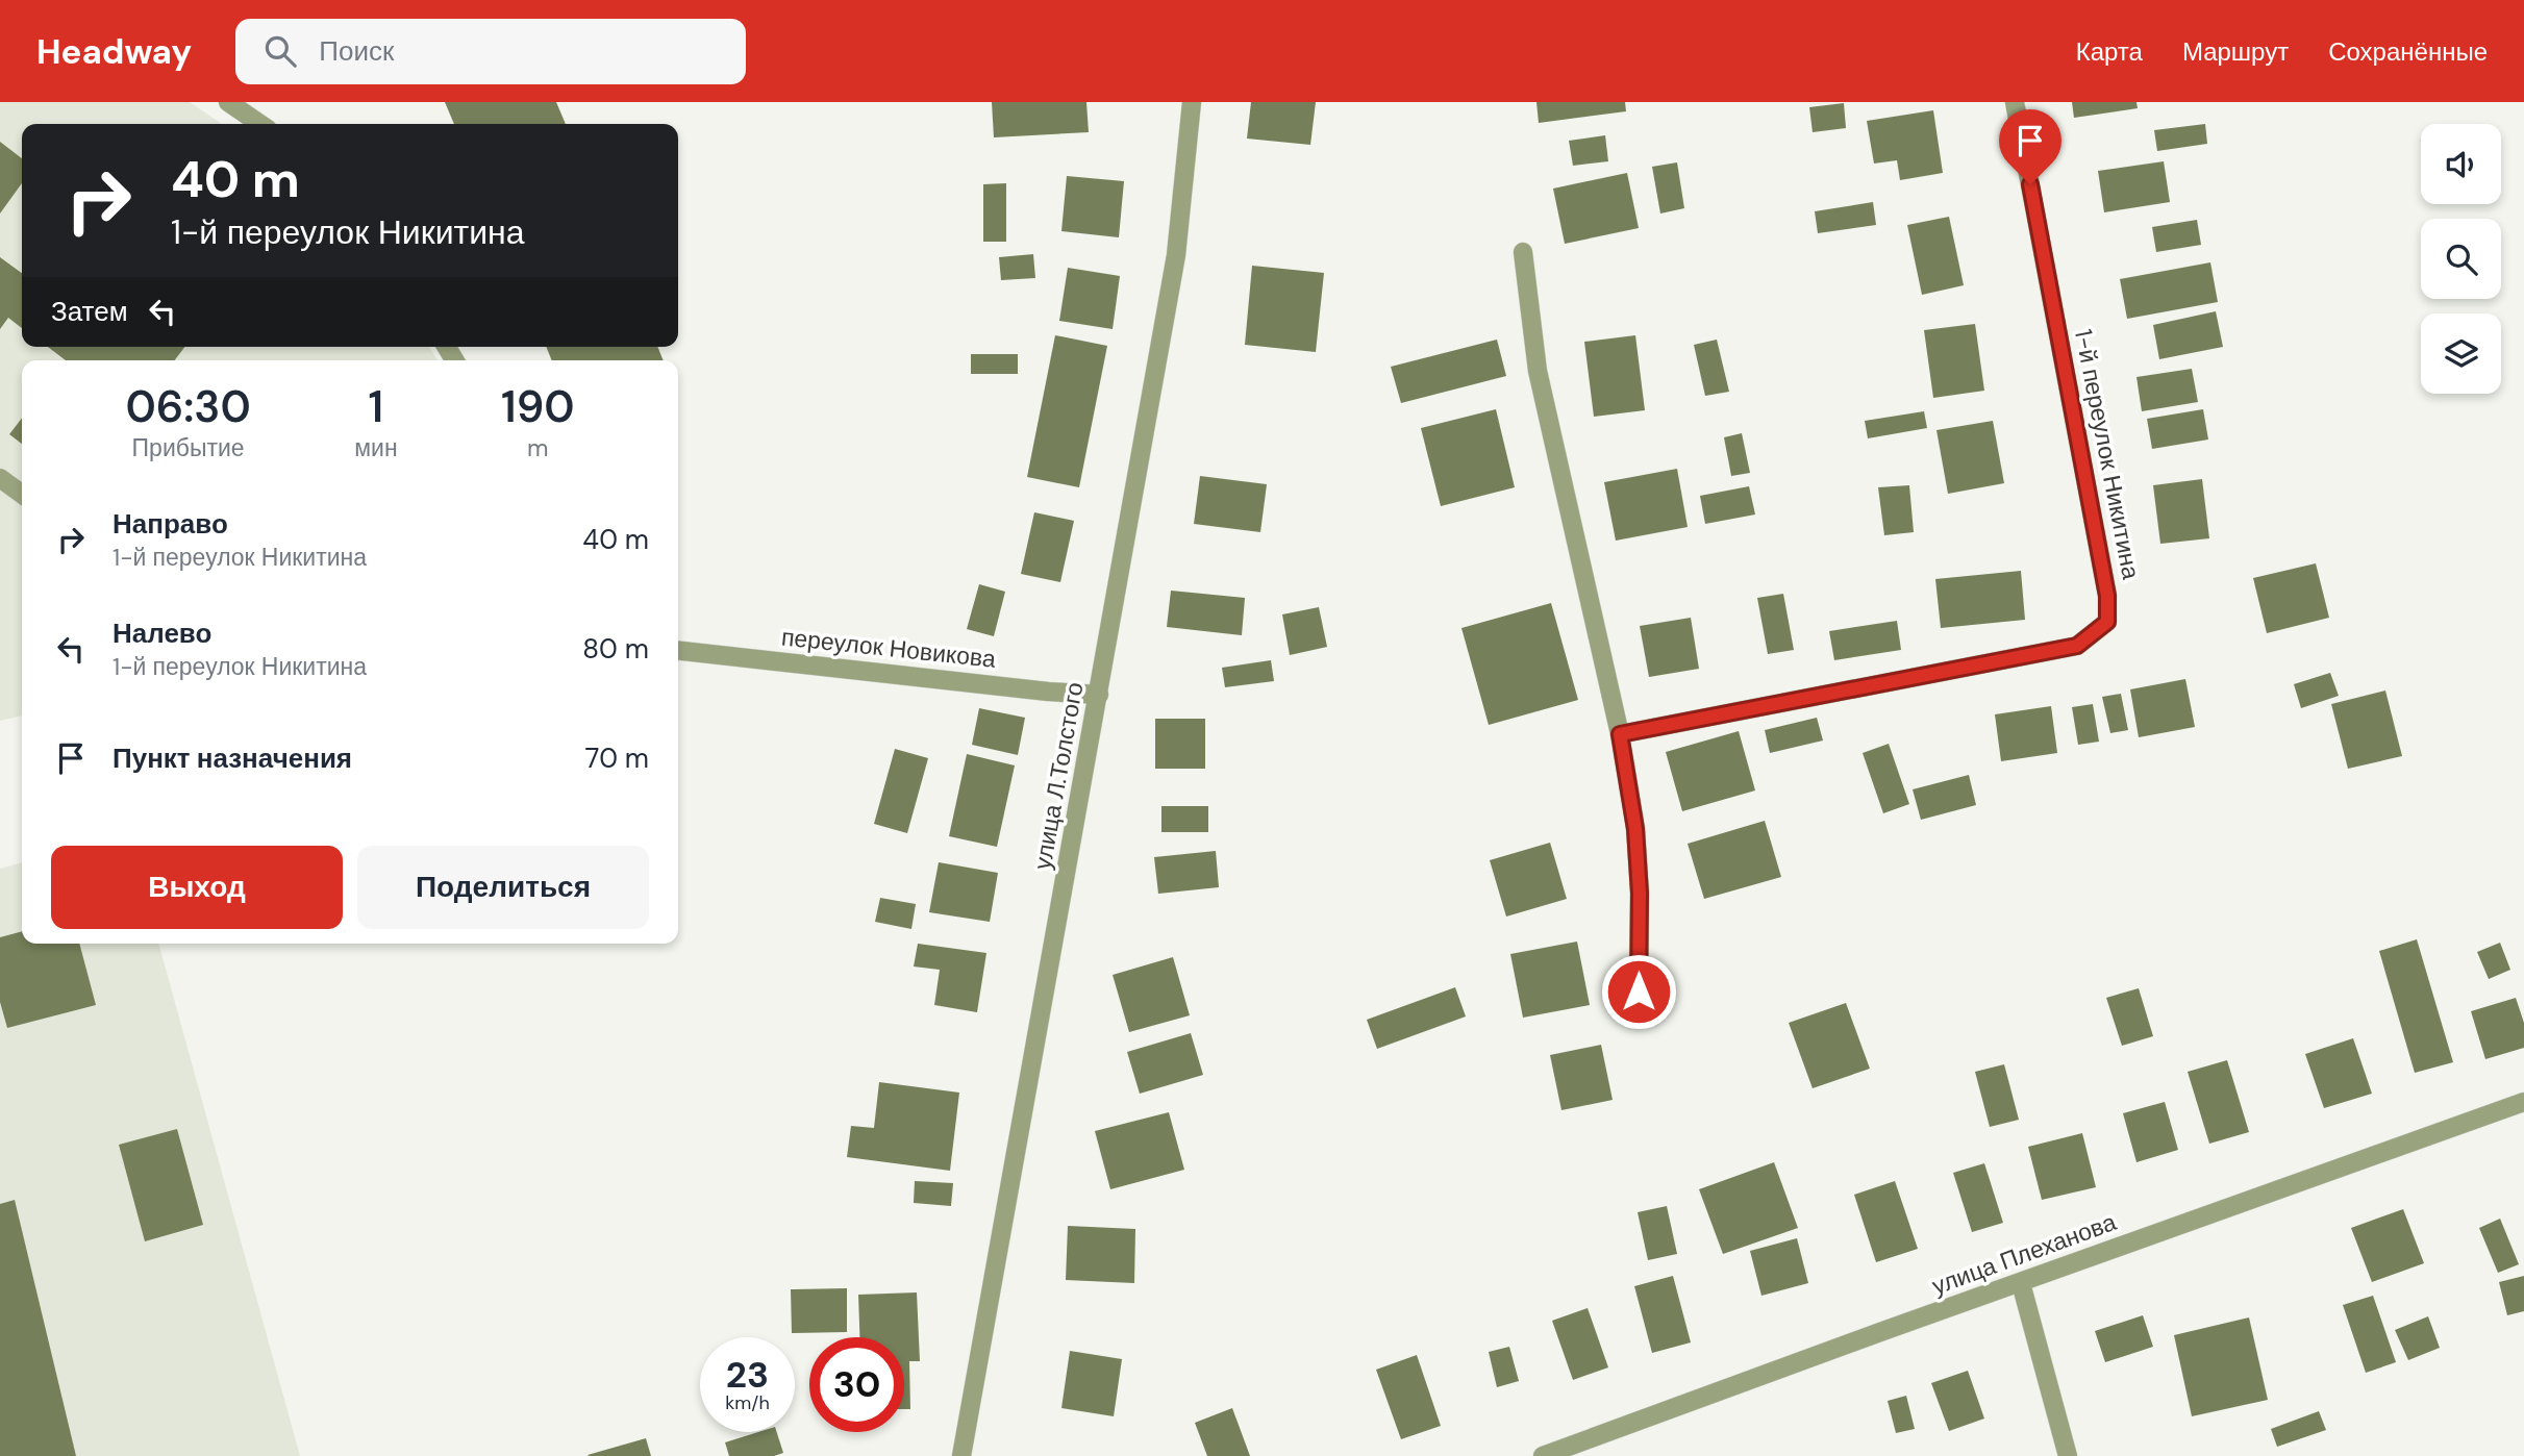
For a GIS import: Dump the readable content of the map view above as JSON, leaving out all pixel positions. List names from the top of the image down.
{
  "streets": {
    "street": [
      "1-й переулок Никитина",
      "переулок Новикова",
      "улица Л.Толстого",
      "улица Плеханова"
    ]
  },
  "crossings": [
    ["переулок Новикова", "улица Л.Толстого"]
  ],
  "page": {
    "header": "Headway",
    "search": "Поиск",
    "nav": ["Карта", "Маршрут", "Сохранённые"],
    "turn": ["40 m", "1-й переулок Никитина"],
    "then": "Затем",
    "eta": [
      "06:30",
      "Прибытие",
      "1",
      "мин",
      "190",
      "m"
    ],
    "list": [
      {
        "name": "Направо",
        "note": "1-й переулок Никитина",
        "value": "40 m"
      },
      {
        "name": "Налево",
        "note": "1-й переулок Никитина",
        "value": "80 m"
      },
      {
        "name": "Пункт назначения",
        "value": "70 m"
      }
    ],
    "buttons": ["Выход", "Поделиться"],
    "speed": "23 km/h",
    "limit": "30"
  }
}
